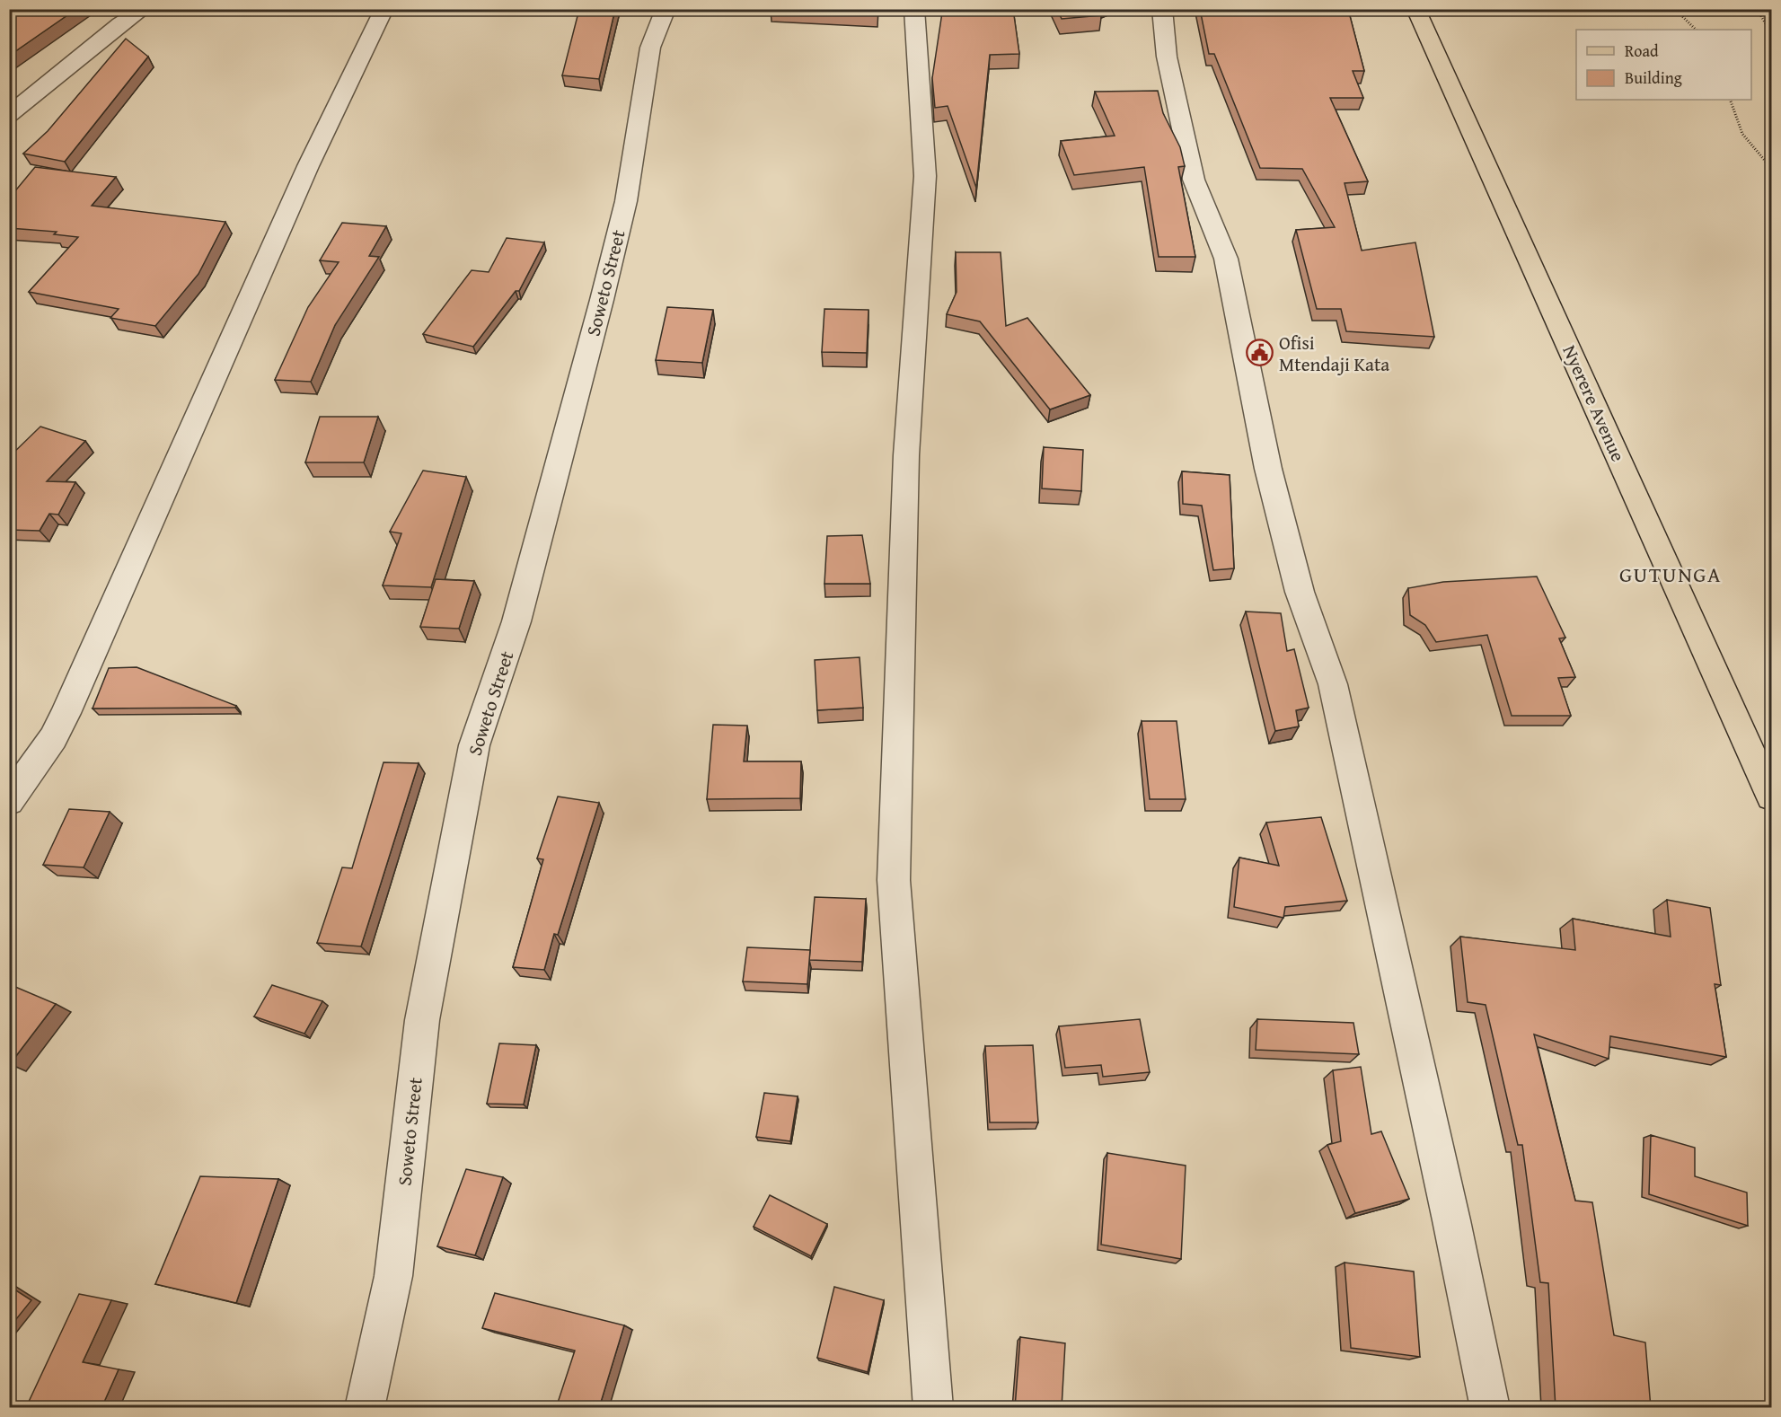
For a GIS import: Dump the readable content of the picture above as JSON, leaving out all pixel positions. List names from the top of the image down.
{
  "streets": {
    "main road": ["Nyerere Avenue"],
    "street": ["Soweto Street"]
  },
  "districts": ["GUTUNGA"],
  "places": {
    "public building": ["Ofisi Mtendaji Kata"]
  },
  "legend": ["Road", "Building"]
}
